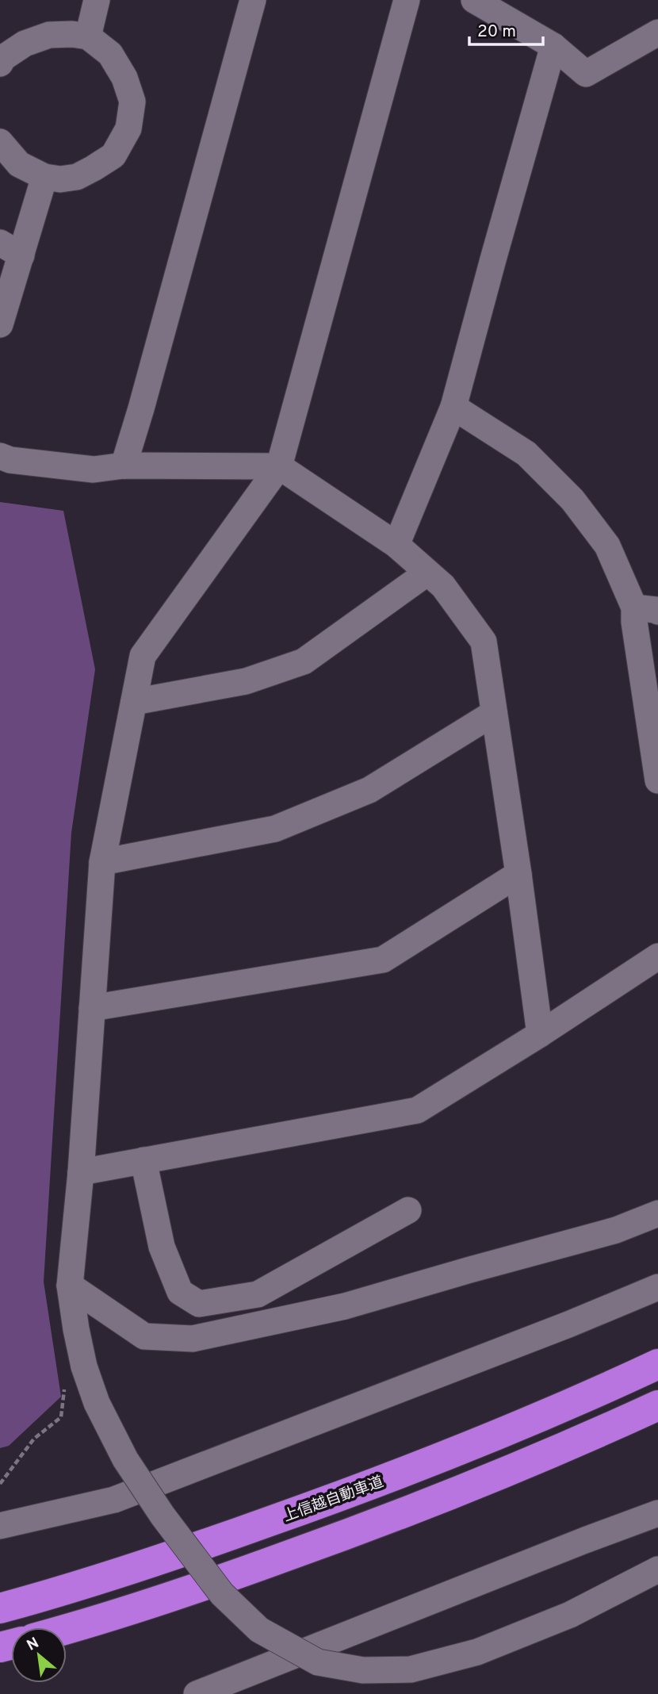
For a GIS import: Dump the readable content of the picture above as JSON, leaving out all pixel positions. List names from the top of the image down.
{
  "streets": {
    "highway": ["上信越自動車道"]
  },
  "scale_bar": "20 m",
  "north": "top left"
}
